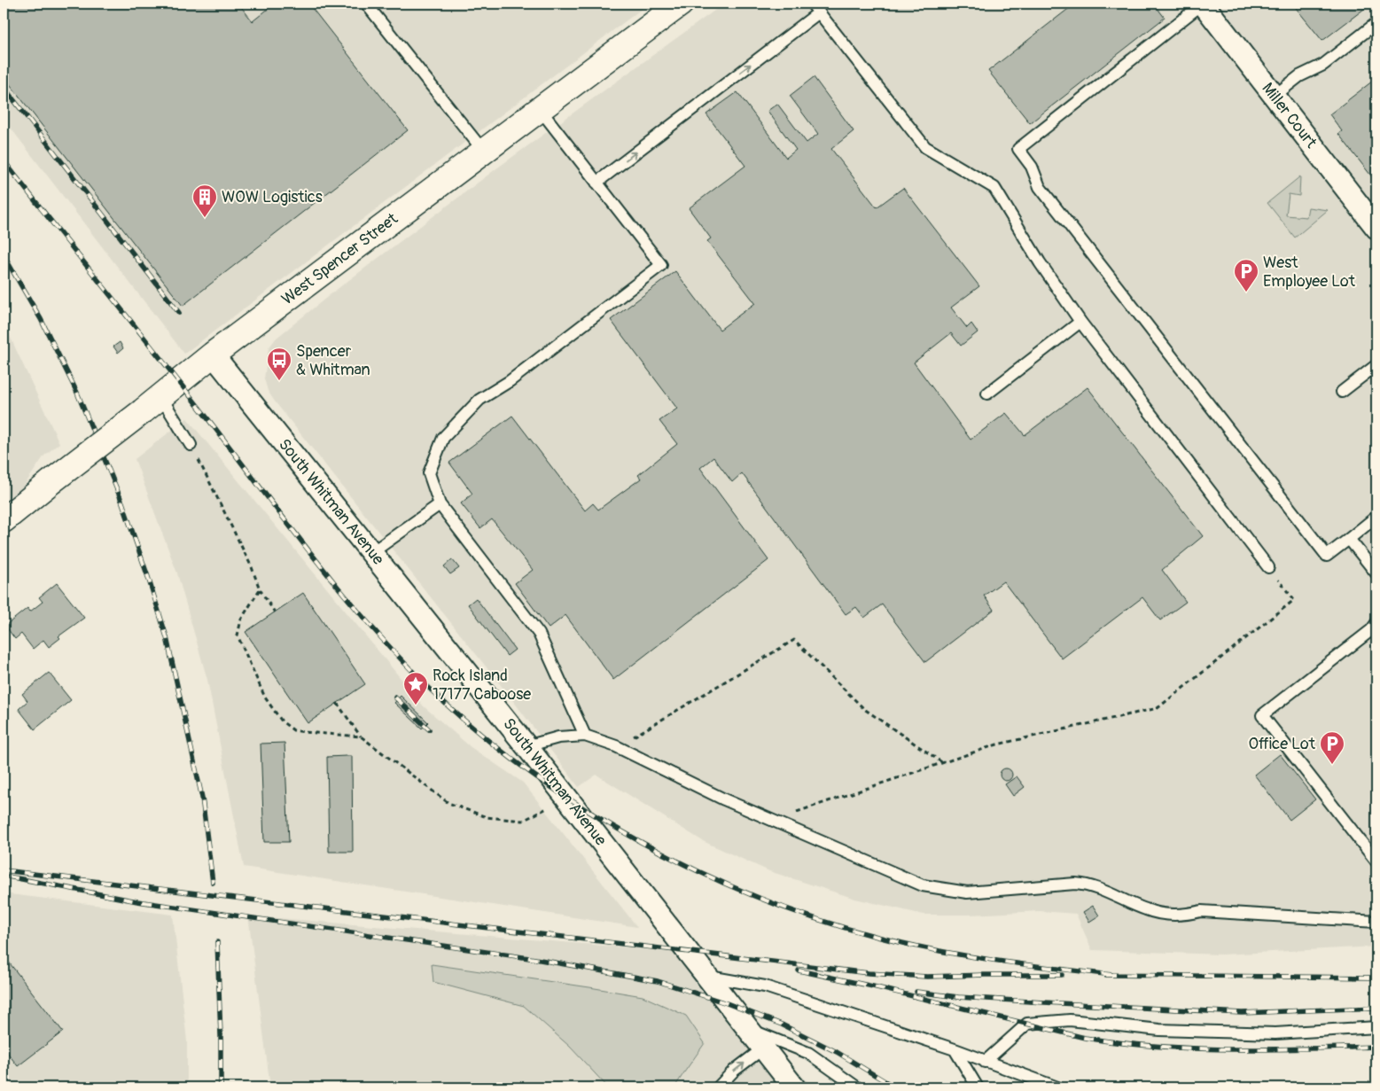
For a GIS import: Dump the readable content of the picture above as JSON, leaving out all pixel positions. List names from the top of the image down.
{
  "streets": {
    "street": ["Miller Court", "West Spencer Street", "South Whitman Avenue"]
  },
  "crossings": [
    ["West Spencer Street", "South Whitman Avenue"]
  ],
  "places": {
    "building": ["WOW Logistics"],
    "parking": ["West Employee Lot", "Office Lot"],
    "bus stop": ["Spencer & Whitman"],
    "place": ["Rock Island 17177 Caboose"]
  }
}
